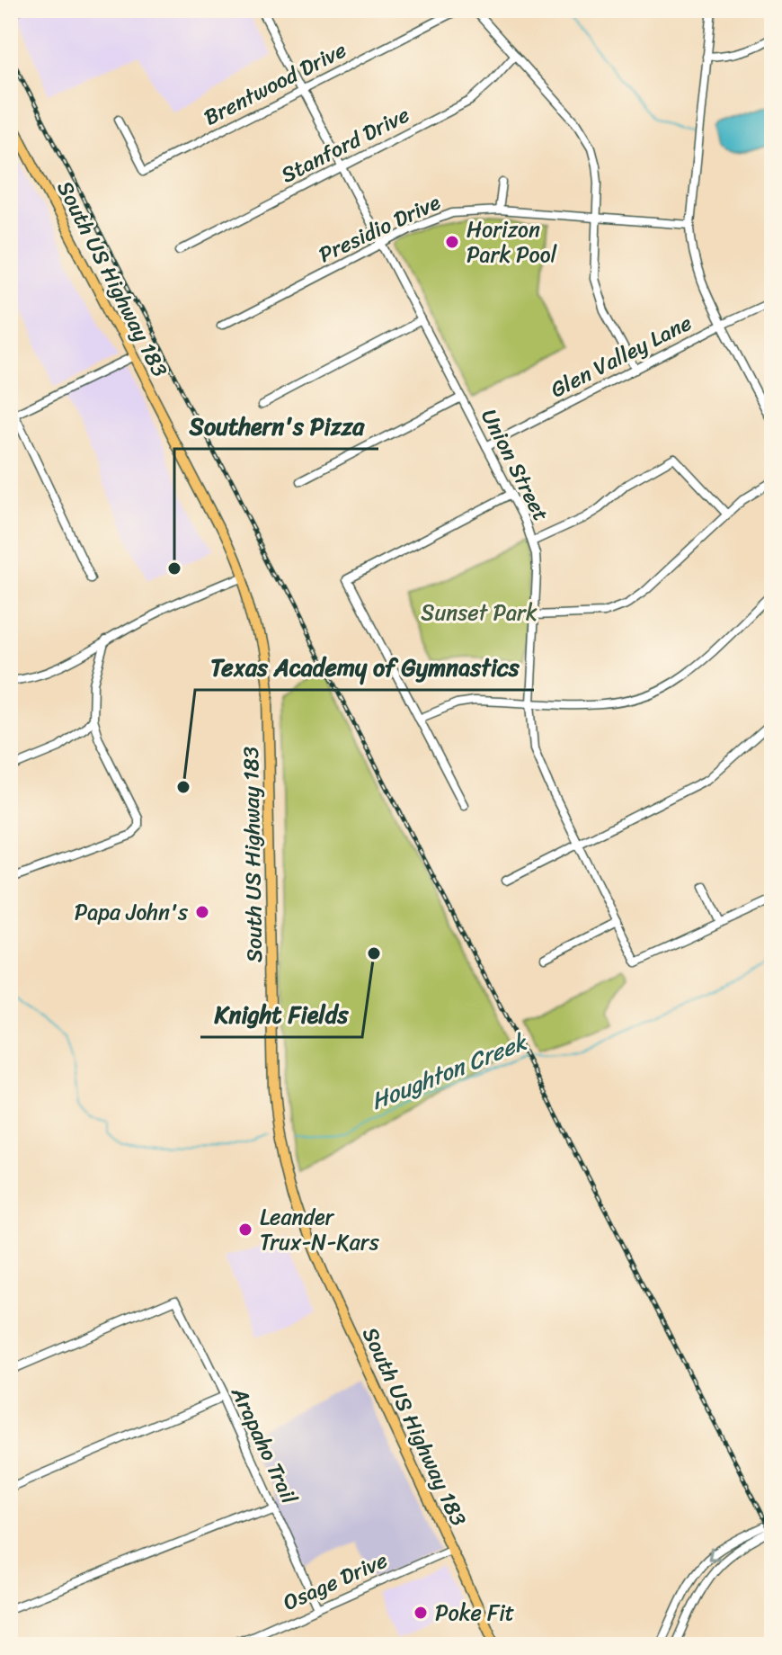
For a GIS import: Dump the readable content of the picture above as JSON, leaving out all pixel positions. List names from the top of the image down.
{
  "streets": {
    "main road": ["South US Highway 183"],
    "street": [
      "Brentwood Drive",
      "Stanford Drive",
      "Presidio Drive",
      "Glen Valley Lane",
      "Union Street",
      "Arapaho Trail",
      "Osage Drive"
    ]
  },
  "crossings": [
    ["Brentwood Drive", "Union Street"],
    ["Stanford Drive", "Union Street"],
    ["Presidio Drive", "Union Street"],
    ["South US Highway 183", "Osage Drive"],
    ["Glen Valley Lane", "Union Street"],
    ["Arapaho Trail", "Osage Drive"]
  ],
  "water": ["Houghton Creek"],
  "parks": ["Sunset Park"],
  "places": [
    "Horizon Park Pool",
    "Southern's Pizza",
    "Texas Academy of Gymnastics",
    "Papa John's",
    "Knight Fields",
    "Leander Trux-N-Kars",
    "Poke Fit"
  ]
}
